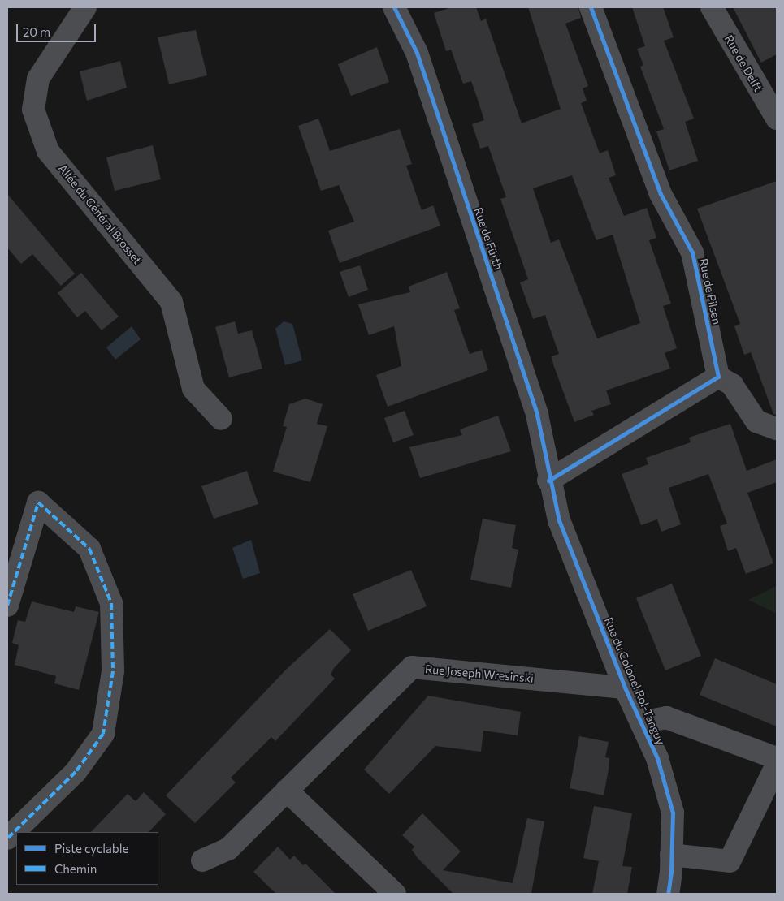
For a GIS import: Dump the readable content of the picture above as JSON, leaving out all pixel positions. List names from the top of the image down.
{
  "streets": {
    "street": [
      "Rue de Delft",
      "Allée du Général Brosset",
      "Rue de Fürth",
      "Rue de Pilsen",
      "Rue Joseph Wresinski",
      "Rue du Colonel Rol-Tanguy"
    ]
  },
  "crossings": [
    ["Rue de Fürth", "Rue du Colonel Rol-Tanguy"],
    ["Rue Joseph Wresinski", "Rue du Colonel Rol-Tanguy"]
  ],
  "legend": ["Piste cyclable", "Chemin"],
  "scale_bar": "20 m"
}
